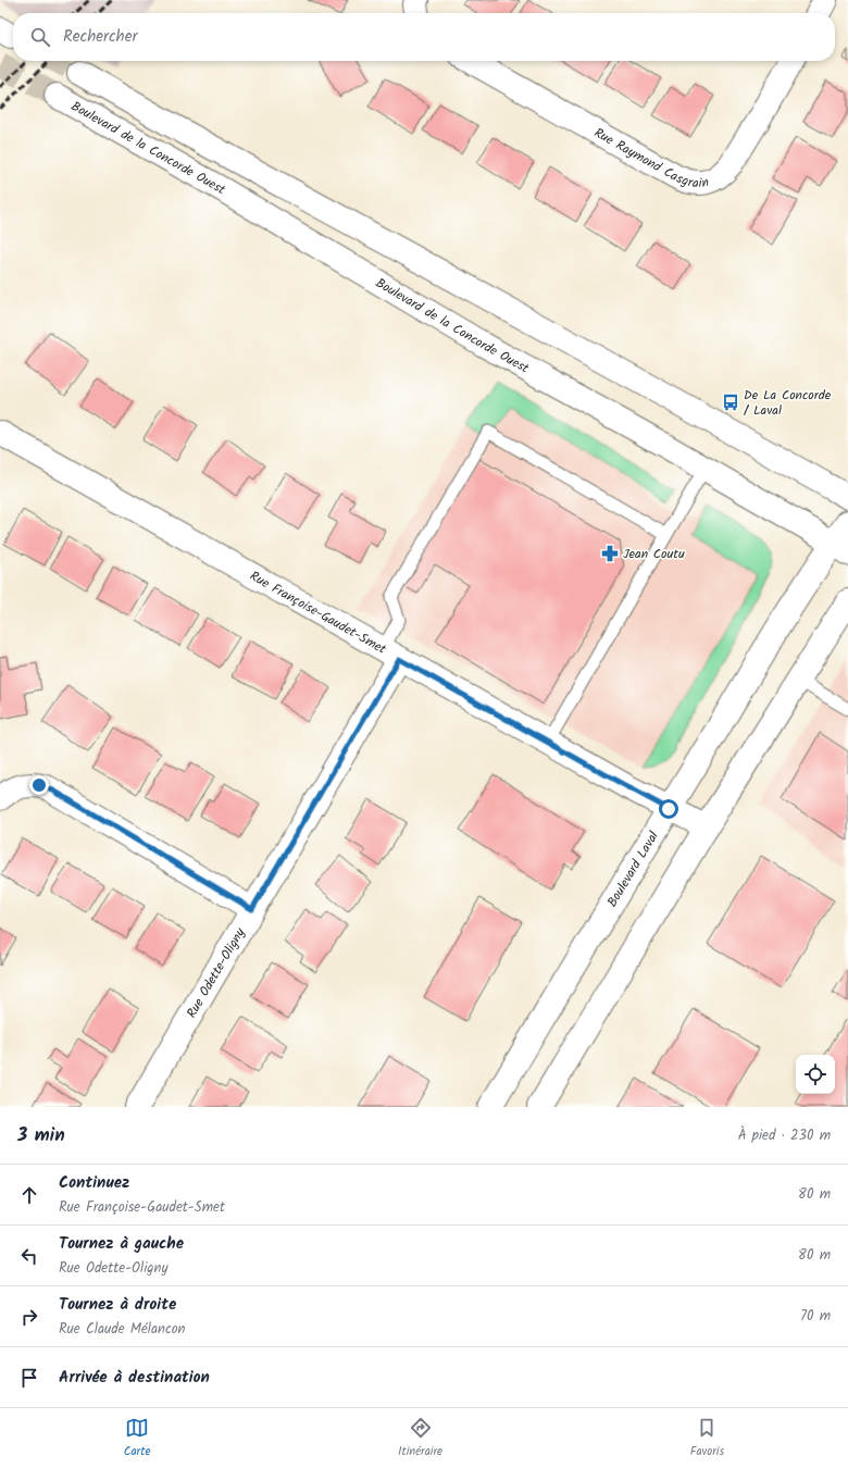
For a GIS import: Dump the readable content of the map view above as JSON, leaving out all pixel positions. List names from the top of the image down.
{
  "streets": {
    "street": [
      "Boulevard de la Concorde Ouest",
      "Rue Raymond Casgrain",
      "Rue Françoise-Gaudet-Smet",
      "Boulevard Laval",
      "Rue Odette-Oligny"
    ]
  },
  "crossings": [
    ["Boulevard de la Concorde Ouest", "Boulevard Laval"],
    ["Rue Françoise-Gaudet-Smet", "Boulevard Laval"],
    ["Rue Françoise-Gaudet-Smet", "Rue Odette-Oligny"]
  ],
  "places": {
    "bus stop": ["De La Concorde / Laval"],
    "pharmacy": ["Jean Coutu"]
  },
  "page": {
    "search": "Rechercher",
    "heading": ["3 min", "À pied · 230 m"],
    "list": [
      ["Continuez", "Rue Françoise-Gaudet-Smet", "80 m"],
      ["Tournez à gauche", "Rue Odette-Oligny", "80 m"],
      ["Tournez à droite", "Rue Claude Mélancon", "70 m"],
      "Arrivée à destination"
    ],
    "nav": ["Carte", "Itinéraire", "Favoris"]
  }
}
